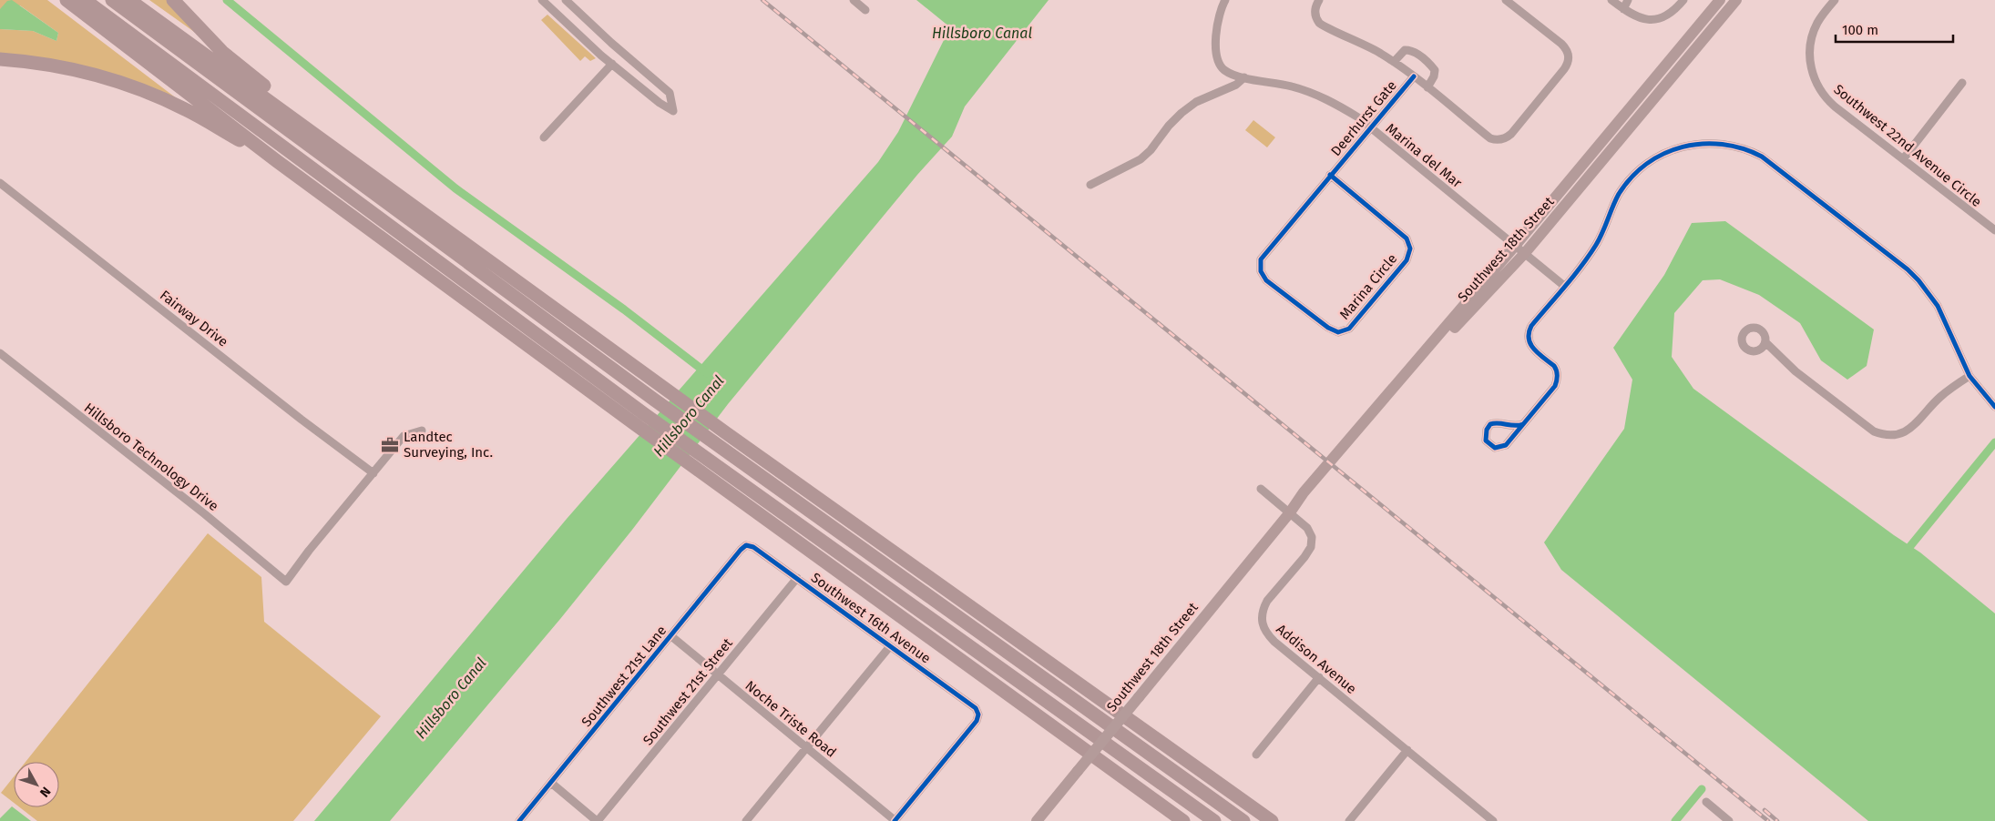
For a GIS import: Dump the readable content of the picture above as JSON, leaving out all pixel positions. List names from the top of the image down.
{
  "streets": {
    "main road": ["Southwest 18th Street"],
    "street": [
      "Deerhurst Gate",
      "Southwest 22nd Avenue Circle",
      "Marina del Mar",
      "Marina Circle",
      "Fairway Drive",
      "Hillsboro Technology Drive",
      "Southwest 16th Avenue",
      "Addison Avenue",
      "Southwest 21st Lane",
      "Southwest 21st Street",
      "Noche Triste Road"
    ]
  },
  "crossings": [
    ["Deerhurst Gate", "Marina del Mar"],
    ["Deerhurst Gate", "Marina Circle"],
    ["Marina del Mar", "Southwest 18th Street"],
    ["Southwest 18th Street", "Addison Avenue"],
    ["Fairway Drive", "Hillsboro Technology Drive"],
    ["Southwest 16th Avenue", "Southwest 21st Lane"],
    ["Southwest 16th Avenue", "Southwest 21st Street"],
    ["Southwest 16th Avenue", "Noche Triste Road"],
    ["Southwest 21st Lane", "Noche Triste Road"],
    ["Southwest 21st Street", "Noche Triste Road"]
  ],
  "water": ["Hillsboro Canal"],
  "places": {
    "office": ["Landtec Surveying, Inc."]
  },
  "scale_bar": "100 m",
  "north": "bottom right"
}
